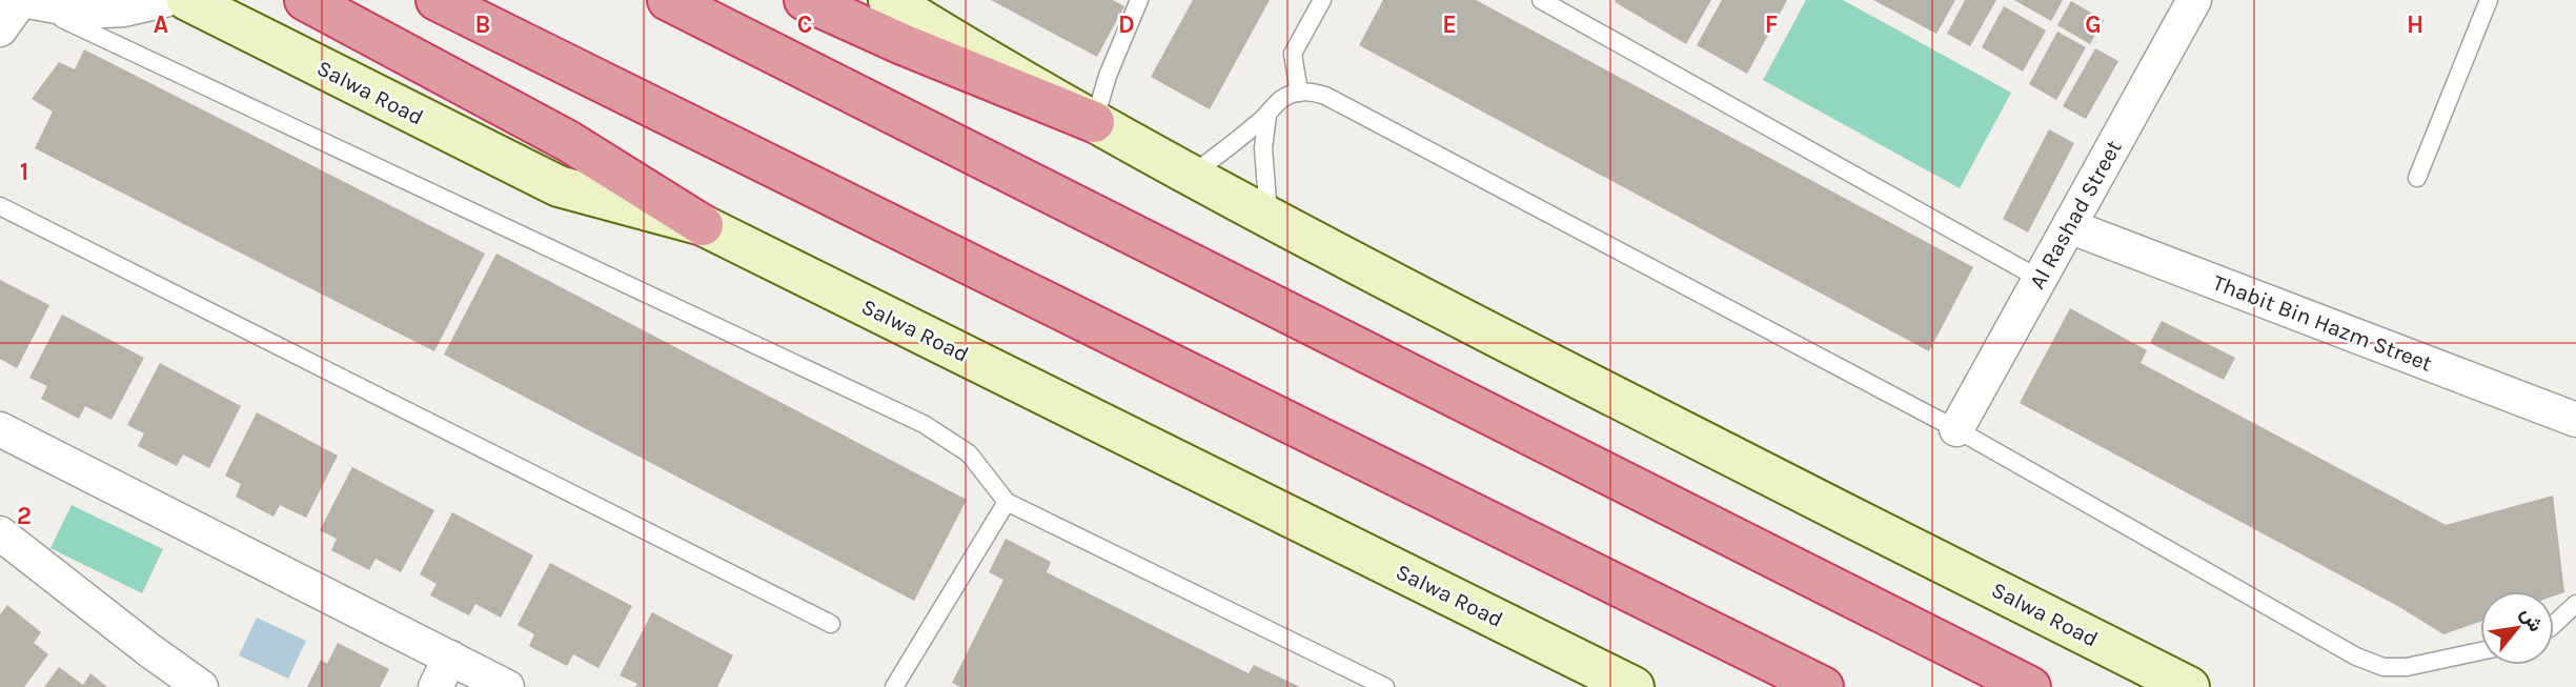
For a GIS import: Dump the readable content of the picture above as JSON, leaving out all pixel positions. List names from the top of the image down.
{
  "streets": {
    "main road": ["Salwa Road"],
    "street": ["Al Rashad Street", "Thabit Bin Hazm Street"]
  },
  "crossings": [
    ["Al Rashad Street", "Thabit Bin Hazm Street"]
  ],
  "north": "top right",
  "grid": {
    "columns": [
      "A",
      "B",
      "C",
      "D",
      "E",
      "F",
      "G",
      "H"
    ],
    "rows": ["1", "2"]
  }
}
